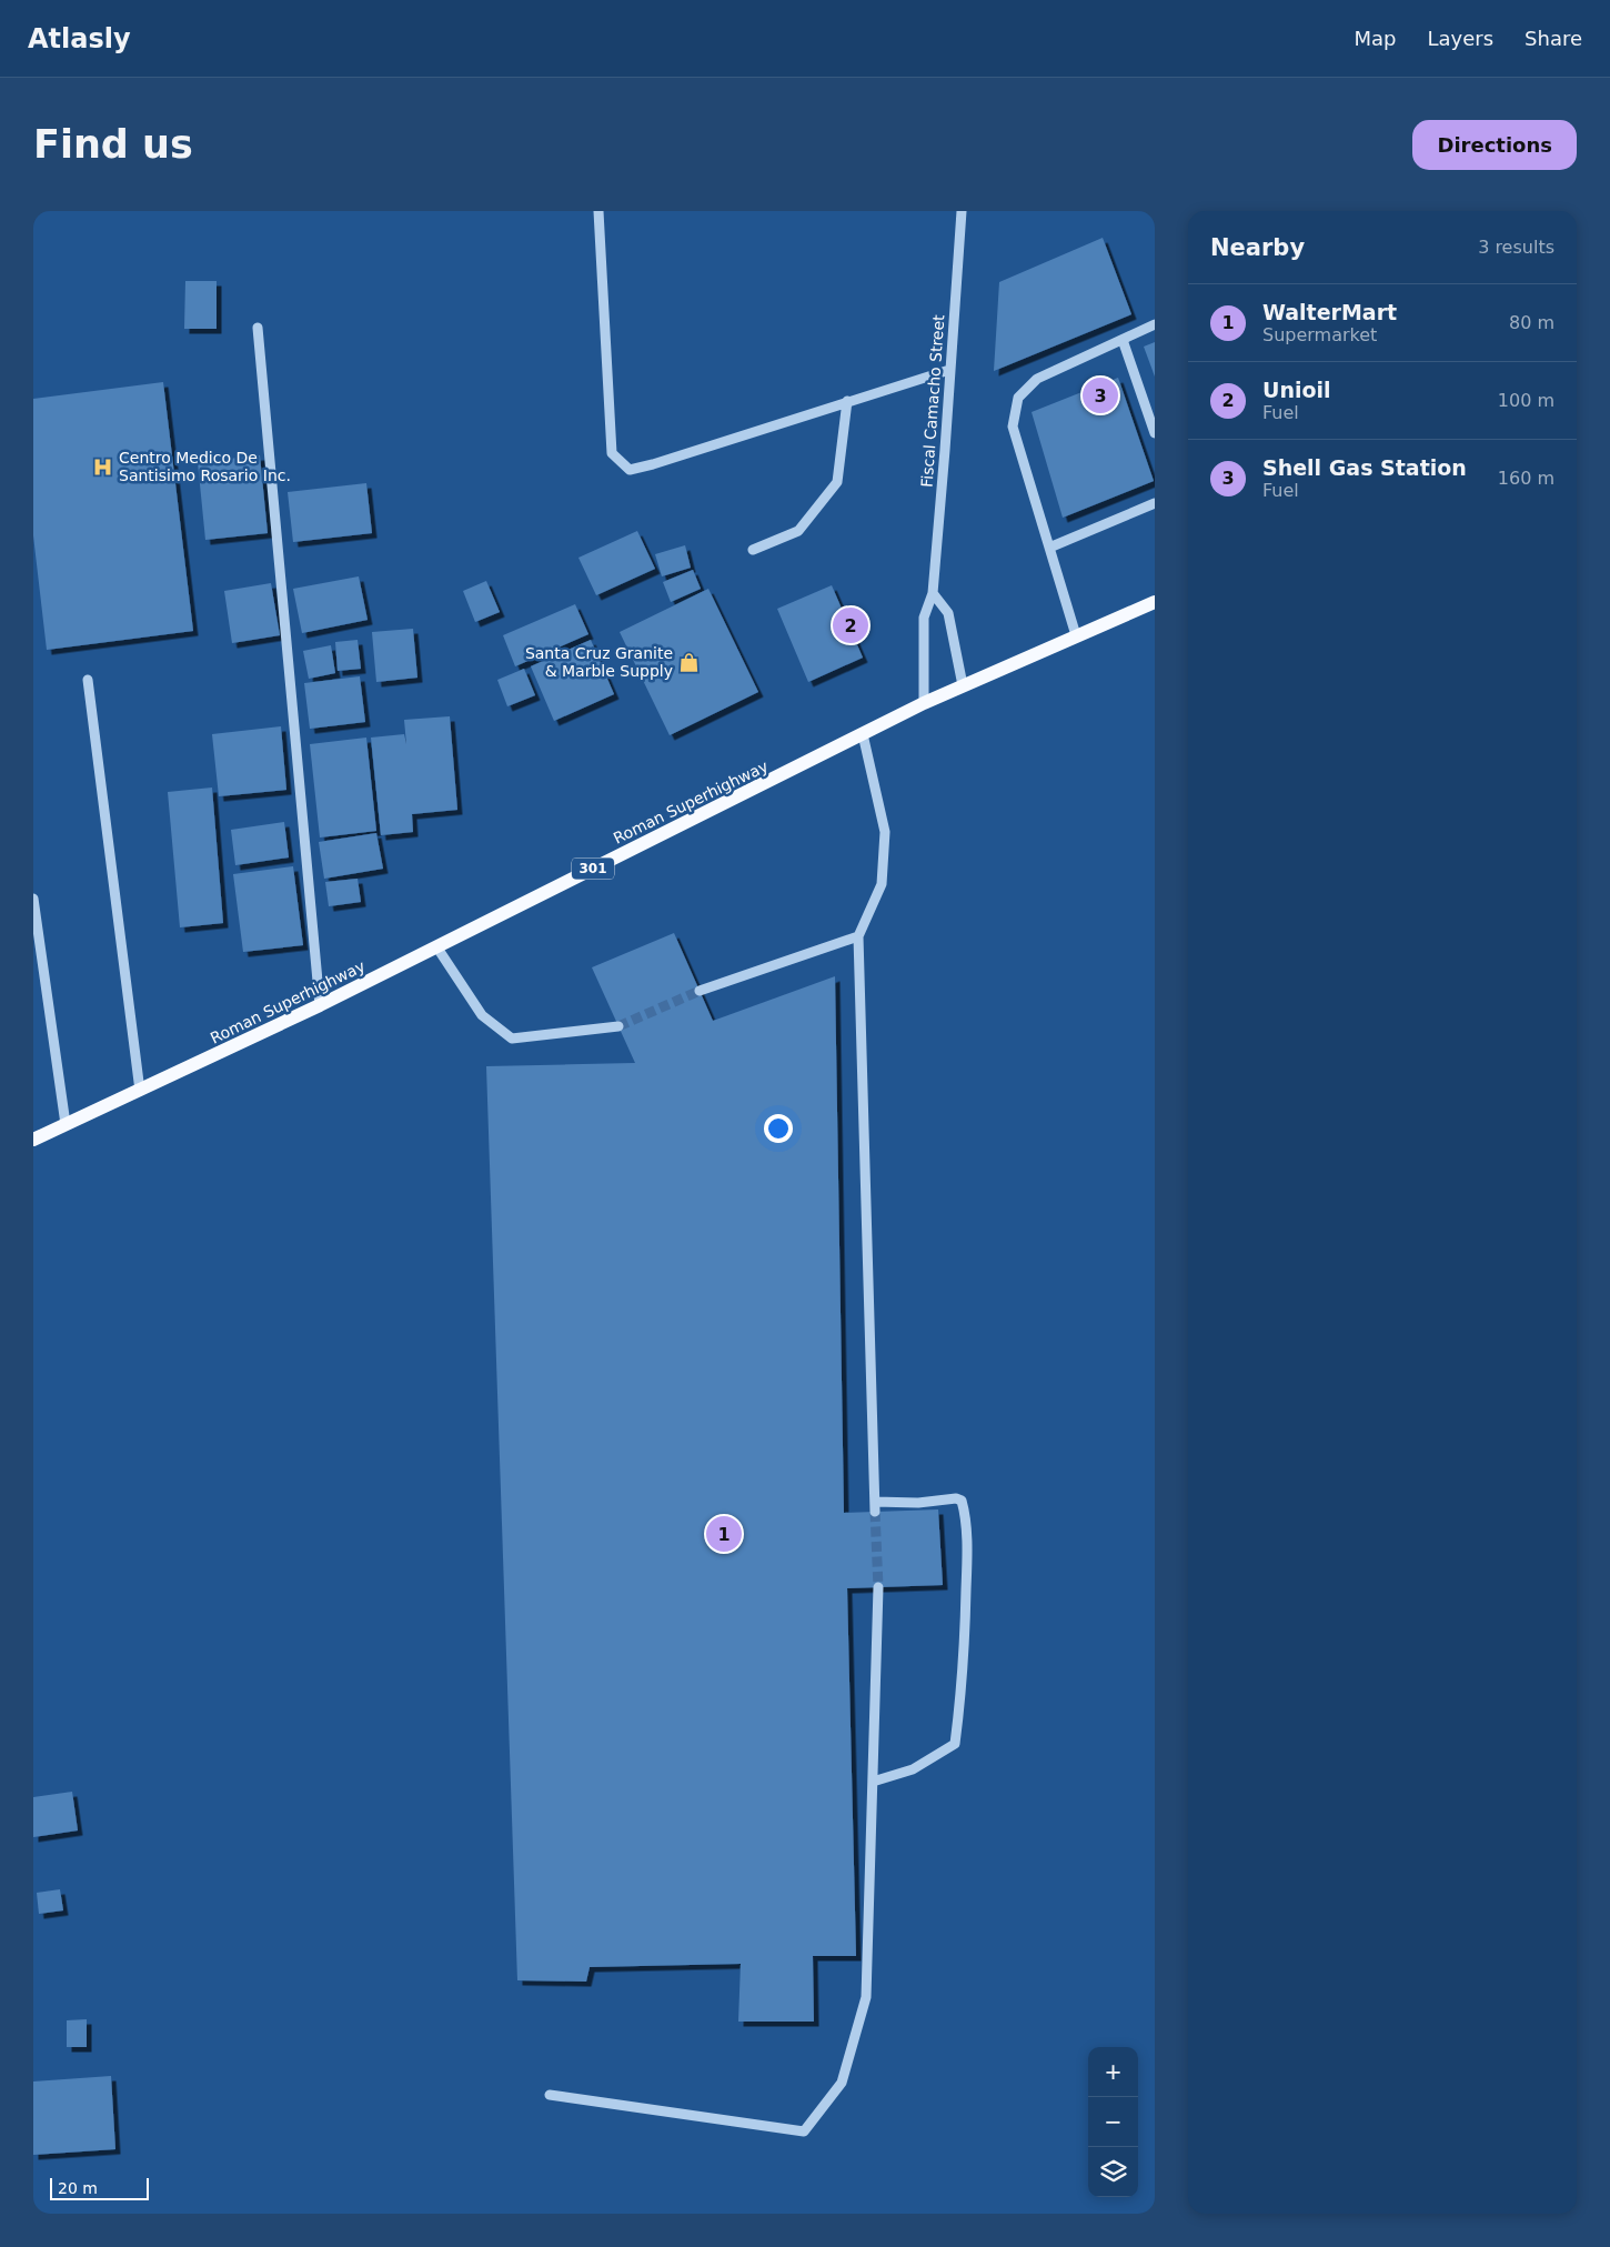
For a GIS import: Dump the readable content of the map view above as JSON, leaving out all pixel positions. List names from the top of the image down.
{
  "streets": {
    "main road": ["Roman Superhighway", "301"],
    "street": ["Fiscal Camacho Street"]
  },
  "crossings": [
    ["Fiscal Camacho Street", "Roman Superhighway"]
  ],
  "places": {
    "hospital": ["Centro Medico De Santisimo Rosario Inc."],
    "shop": ["Santa Cruz Granite & Marble Supply"]
  },
  "scale_bar": "20 m",
  "page": {
    "header": "Atlasly",
    "nav": ["Map", "Layers", "Share"],
    "buttons": "Directions",
    "title": "Find us",
    "heading": ["Nearby", "3 results"],
    "list": [
      {
        "mark": "1",
        "name": "WalterMart",
        "note": "Supermarket",
        "value": "80 m"
      },
      {
        "mark": "2",
        "name": "Unioil",
        "note": "Fuel",
        "value": "100 m"
      },
      {
        "mark": "3",
        "name": "Shell Gas Station",
        "note": "Fuel",
        "value": "160 m"
      }
    ],
    "pins": ["3", "2", "1"],
    "map_buttons": ["+", "−"],
    "scale": "20 m"
  }
}
